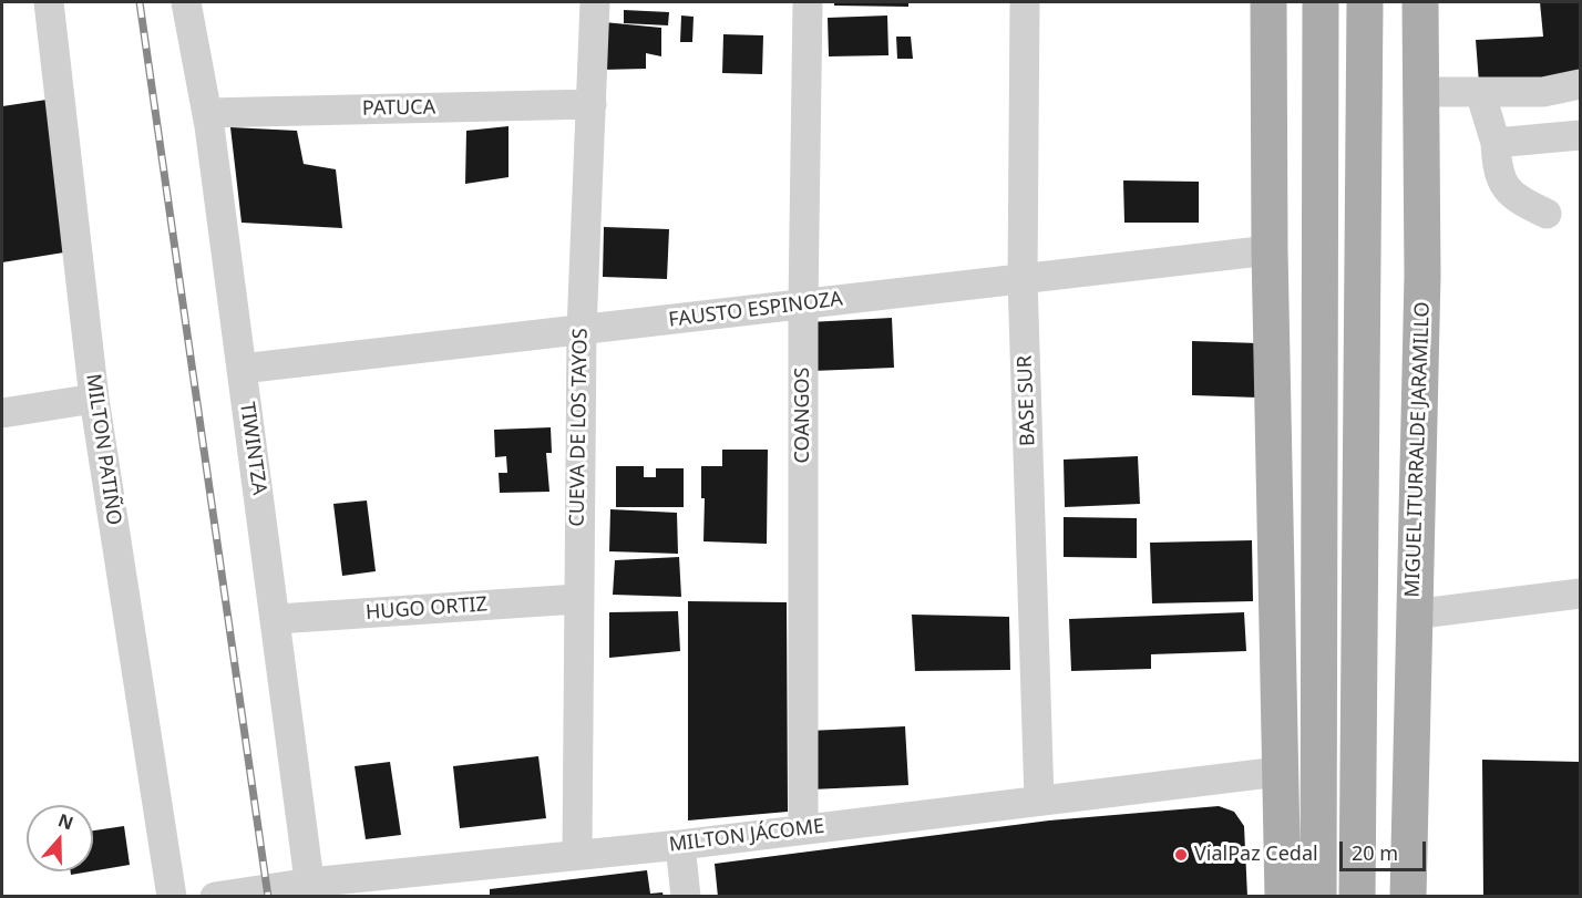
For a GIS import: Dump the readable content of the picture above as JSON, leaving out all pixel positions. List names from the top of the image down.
{
  "streets": {
    "main road": ["MIGUEL ITURRALDE JARAMILLO"],
    "street": [
      "PATUCA",
      "FAUSTO ESPINOZA",
      "BASE SUR",
      "COANGOS",
      "CUEVA DE LOS TAYOS",
      "TIWINTZA",
      "MILTON PATIÑO",
      "HUGO ORTIZ",
      "MILTON JÁCOME"
    ]
  },
  "crossings": [
    ["PATUCA", "CUEVA DE LOS TAYOS"],
    ["PATUCA", "TIWINTZA"],
    ["FAUSTO ESPINOZA", "BASE SUR"],
    ["FAUSTO ESPINOZA", "COANGOS"],
    ["FAUSTO ESPINOZA", "CUEVA DE LOS TAYOS"],
    ["FAUSTO ESPINOZA", "TIWINTZA"],
    ["BASE SUR", "MILTON JÁCOME"],
    ["COANGOS", "MILTON JÁCOME"],
    ["CUEVA DE LOS TAYOS", "HUGO ORTIZ"],
    ["CUEVA DE LOS TAYOS", "MILTON JÁCOME"],
    ["TIWINTZA", "HUGO ORTIZ"],
    ["TIWINTZA", "MILTON JÁCOME"]
  ],
  "places": ["VialPaz Cedal"],
  "scale_bar": "20 m",
  "north": "top"
}
